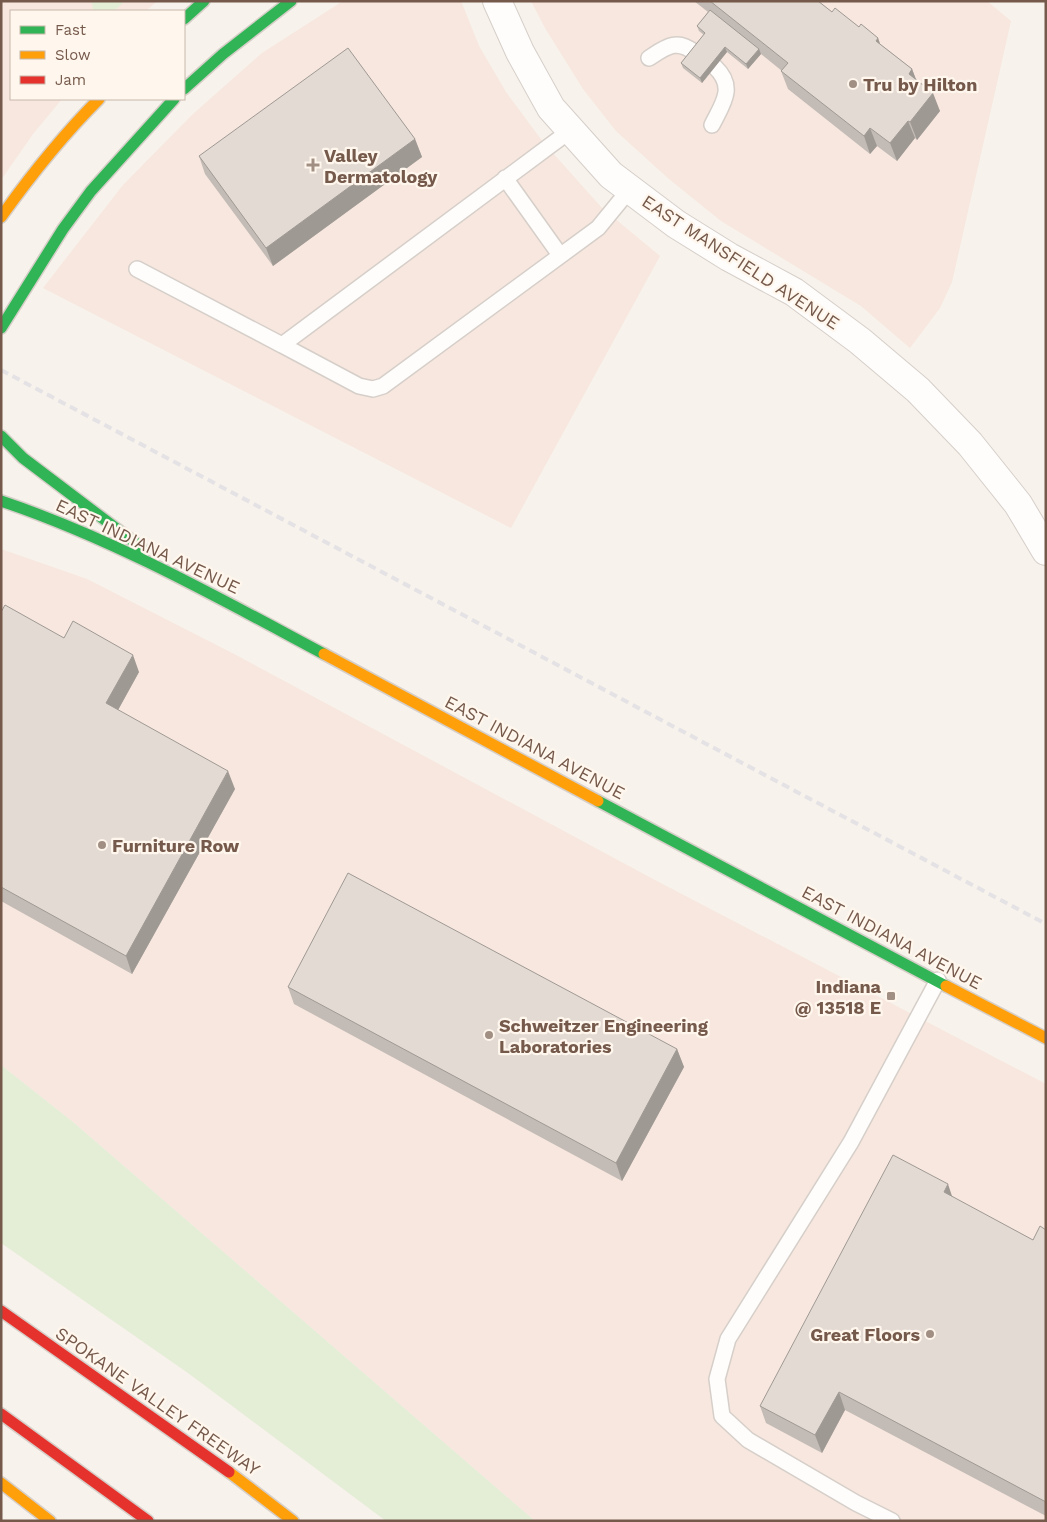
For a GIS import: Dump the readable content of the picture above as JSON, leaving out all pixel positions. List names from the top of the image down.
{
  "streets": {
    "main road": ["EAST INDIANA AVENUE", "SPOKANE VALLEY FREEWAY"],
    "street": ["EAST MANSFIELD AVENUE"]
  },
  "places": {
    "other": [
      "Tru by Hilton",
      "Furniture Row",
      "Schweitzer Engineering Laboratories",
      "Great Floors"
    ],
    "health": ["Valley Dermatology"],
    "transit": ["Indiana @ 13518 E"]
  },
  "legend": ["Fast", "Slow", "Jam"]
}
